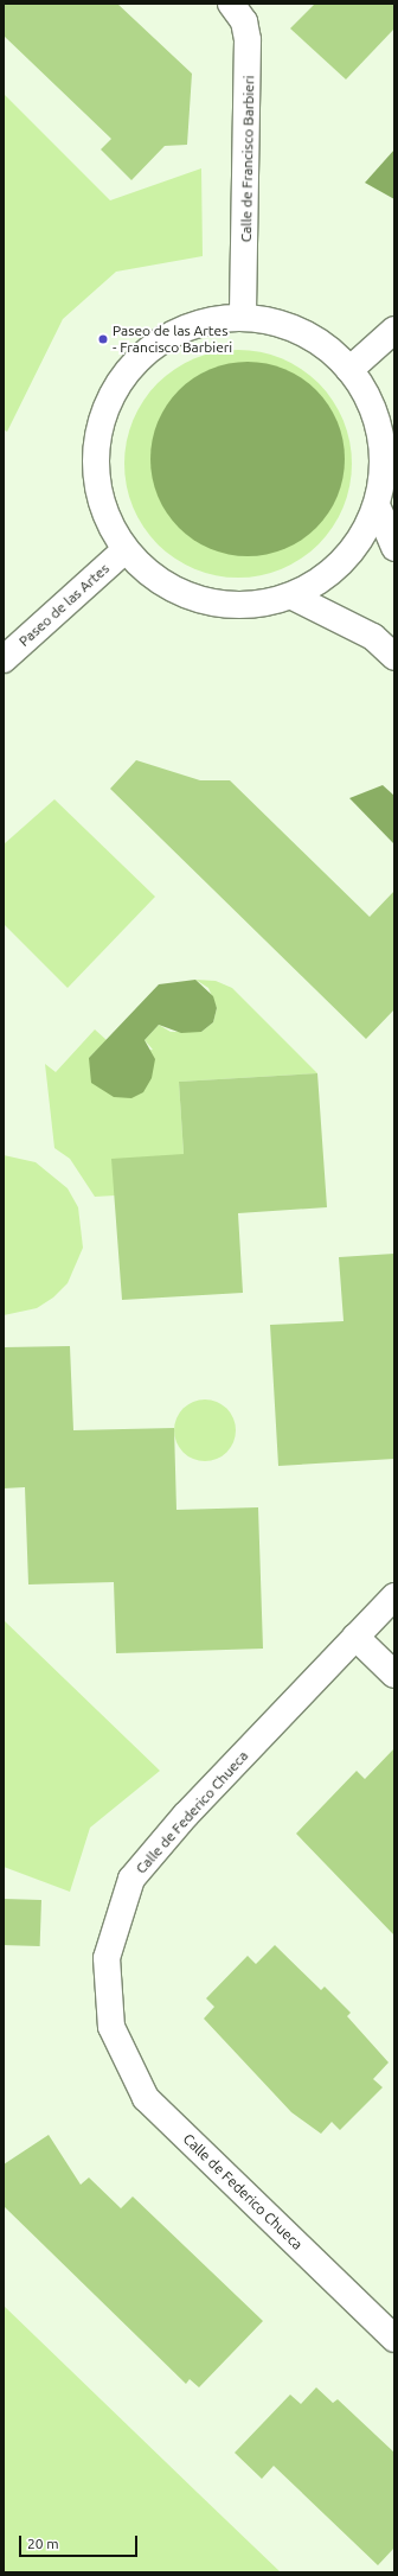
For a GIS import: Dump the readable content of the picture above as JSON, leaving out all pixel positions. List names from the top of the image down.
{
  "streets": {
    "street": ["Calle de Francisco Barbieri", "Paseo de las Artes", "Calle de Federico Chueca"]
  },
  "places": ["Paseo de las Artes - Francisco Barbieri"],
  "scale_bar": "20 m"
}
